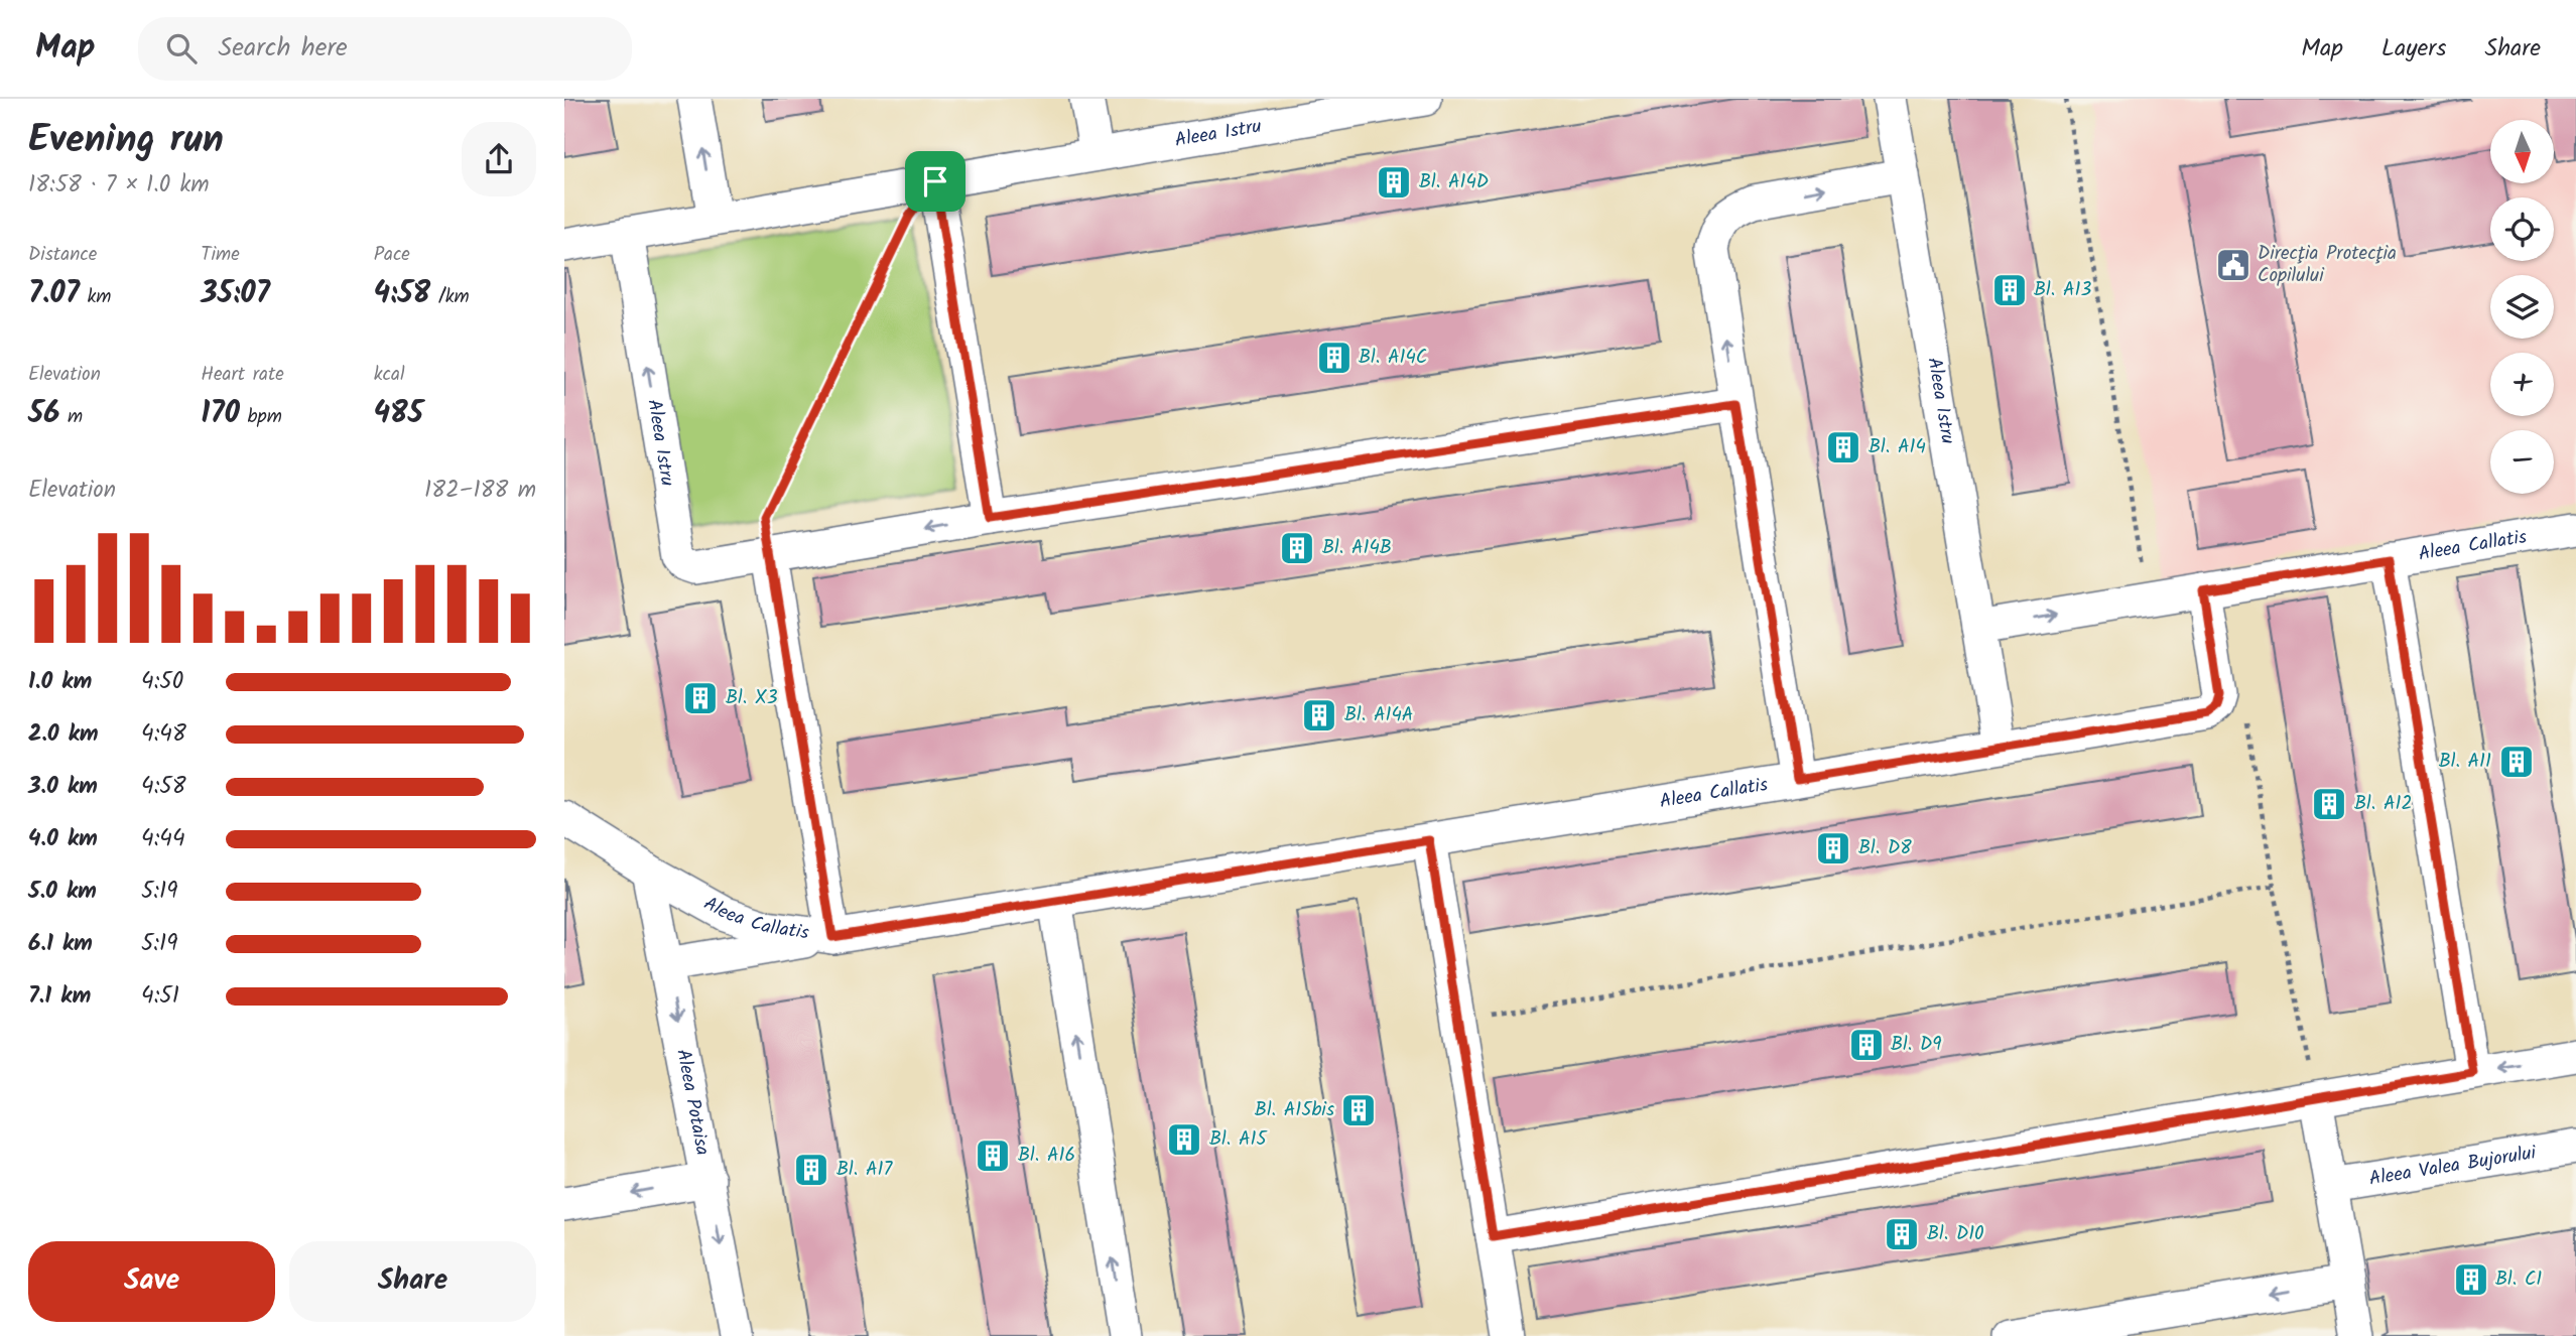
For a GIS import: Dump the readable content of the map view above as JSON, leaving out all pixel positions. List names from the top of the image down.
{
  "streets": {
    "street": [
      "Aleea Istru",
      "Aleea Callatis",
      "Aleea Potaisa",
      "Aleea Valea Bujorului"
    ]
  },
  "crossings": [
    ["Aleea Istru", "Aleea Callatis"],
    ["Aleea Callatis", "Aleea Potaisa"]
  ],
  "one_way": ["Aleea Potaisa"],
  "places": {
    "building": [
      "Bl. A14D",
      "Bl. A13",
      "Bl. A14C",
      "Bl. A14",
      "Bl. A14B",
      "Bl. X3",
      "Bl. A14A",
      "Bl. A11",
      "Bl. A12",
      "Bl. D8",
      "Bl. D9",
      "Bl. A15bis",
      "Bl. A15",
      "Bl. A16",
      "Bl. A17",
      "Bl. D10",
      "Bl. C1"
    ],
    "public building": ["Direcţia Protecţia Copilului"]
  },
  "north": "bottom",
  "page": {
    "header": "Map",
    "search": "Search here",
    "nav": ["Map", "Layers", "Share"],
    "heading": ["Evening run", "18:58 · 7 × 1.0 km"],
    "map_buttons": ["+", "−"],
    "stats": [
      ["Distance", "7.07 km"],
      ["Time", "35:07"],
      ["Pace", "4:58 /km"],
      ["Elevation", "56 m"],
      ["Heart rate", "170 bpm"],
      ["kcal", "485"]
    ],
    "chart": ["Elevation", "182–188 m"],
    "list": [
      {
        "name": "1.0 km",
        "note": "4:50"
      },
      {
        "name": "2.0 km",
        "note": "4:48"
      },
      {
        "name": "3.0 km",
        "note": "4:58"
      },
      {
        "name": "4.0 km",
        "note": "4:44"
      },
      {
        "name": "5.0 km",
        "note": "5:19"
      },
      {
        "name": "6.1 km",
        "note": "5:19"
      },
      {
        "name": "7.1 km",
        "note": "4:51"
      }
    ],
    "buttons": ["Save", "Share"]
  }
}
